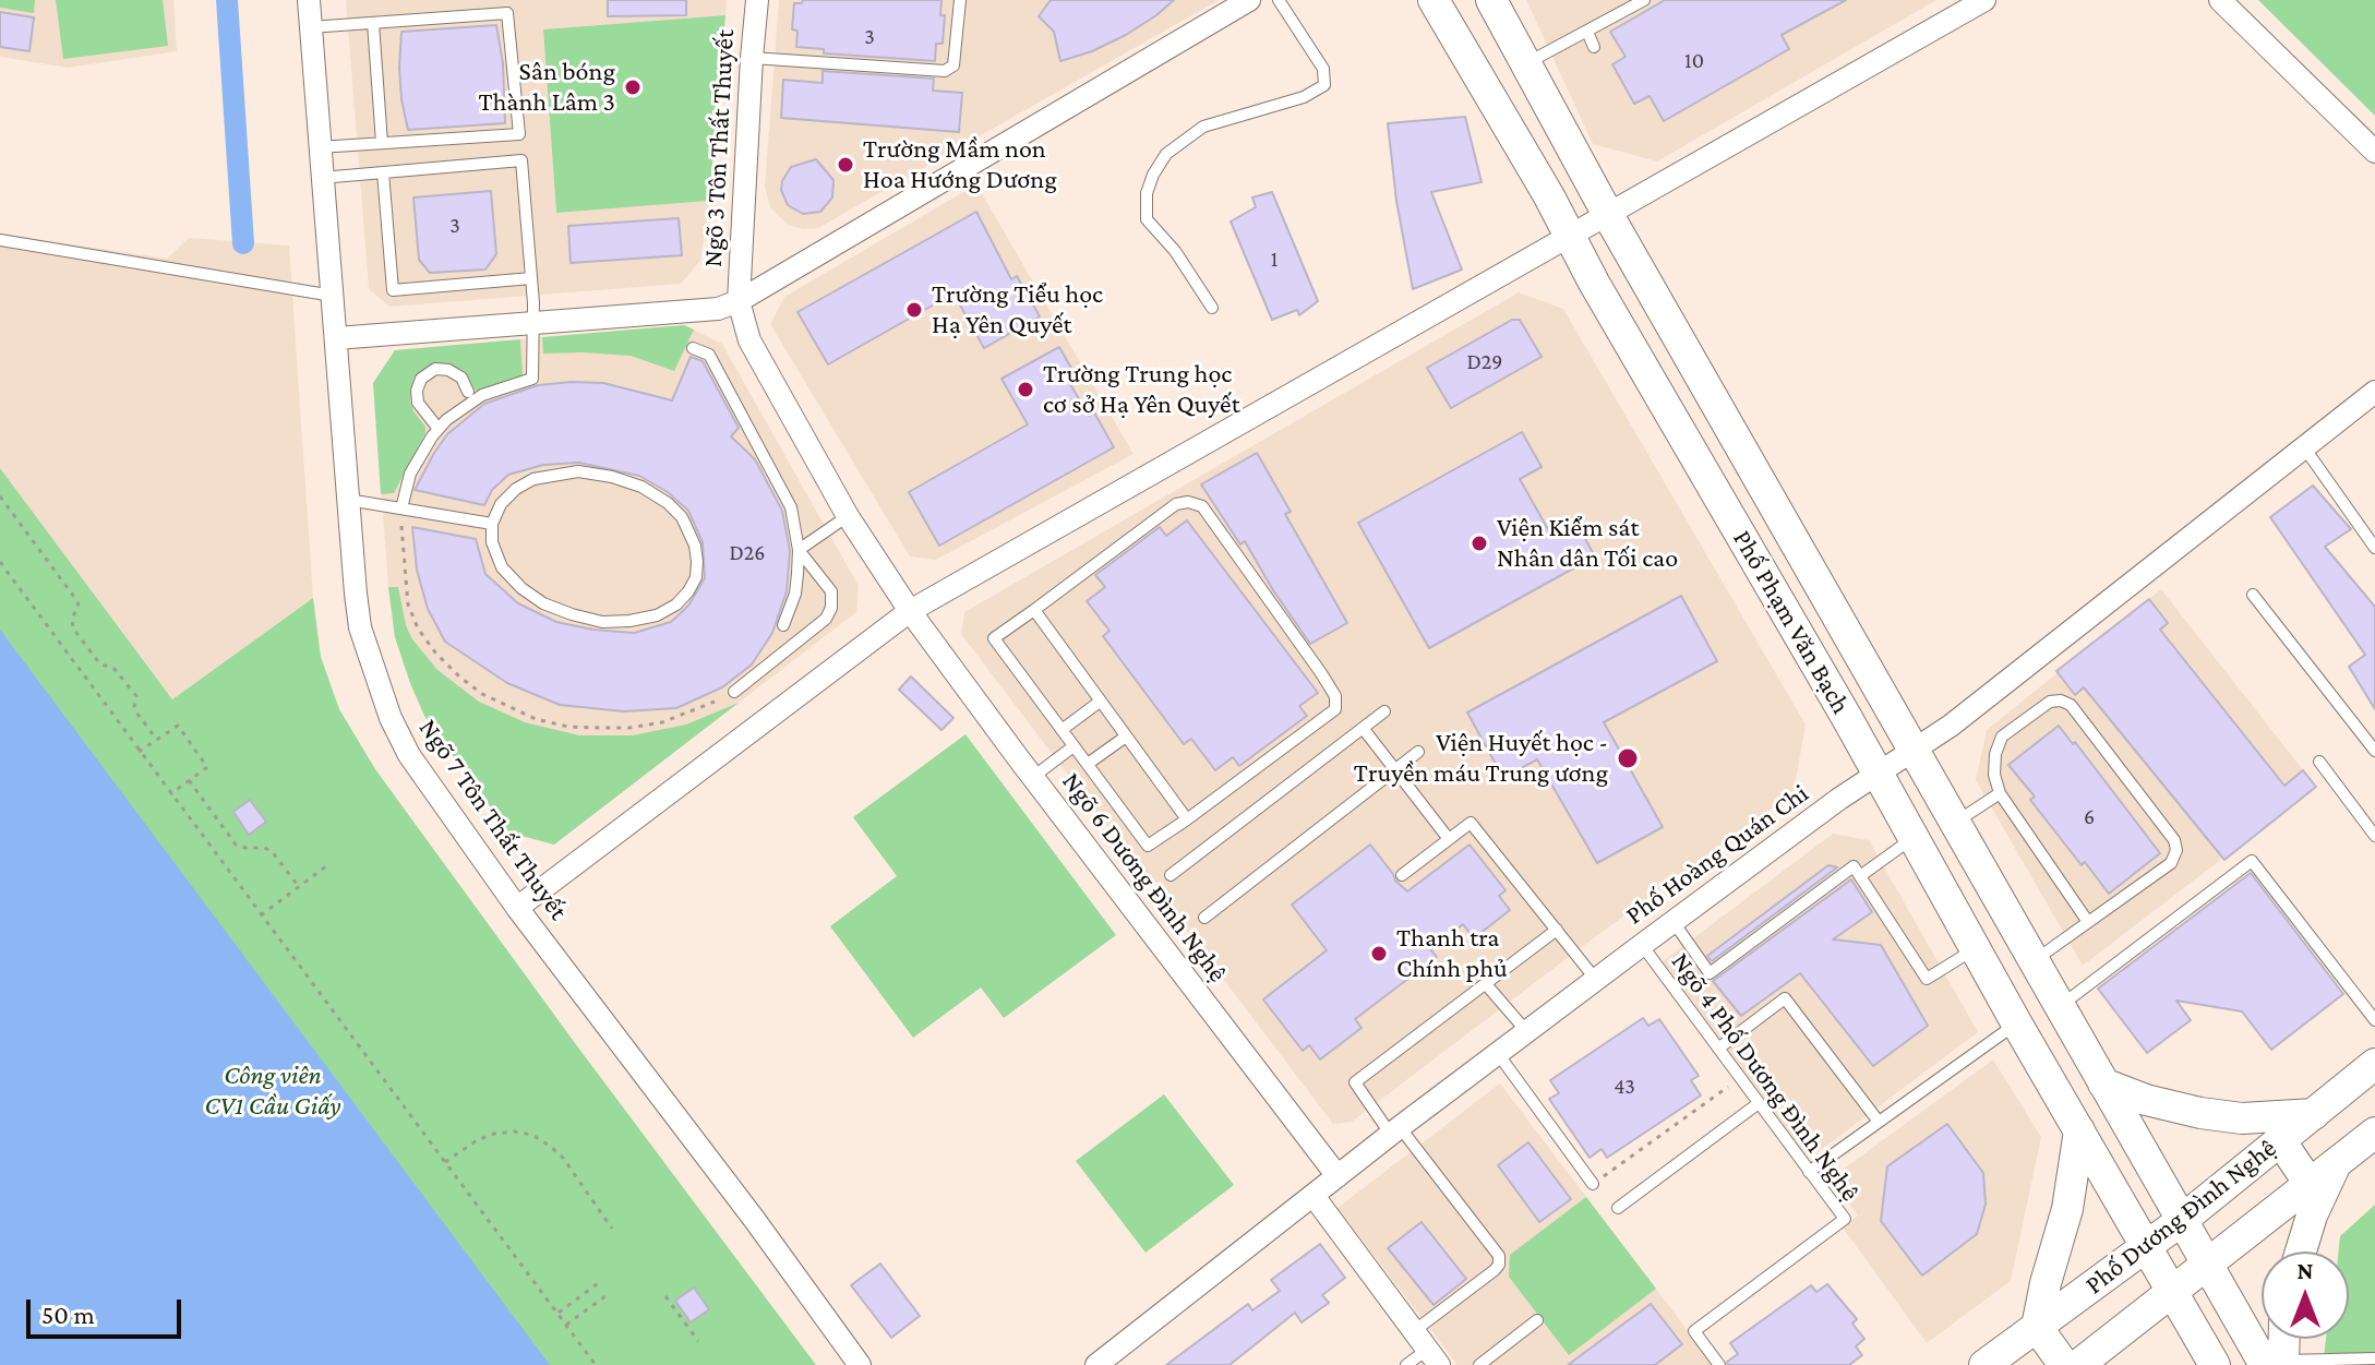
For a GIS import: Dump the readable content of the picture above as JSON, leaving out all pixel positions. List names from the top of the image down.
{
  "streets": {
    "main road": ["Phố Phạm Văn Bạch", "Phố Dương Đình Nghệ"],
    "street": [
      "Ngõ 3 Tôn Thất Thuyết",
      "Ngõ 7 Tôn Thất Thuyết",
      "Phố Hoàng Quán Chi",
      "Ngõ 6 Dương Đình Nghệ"
    ],
    "lane": ["Ngõ 4 Phố Dương Đình Nghệ"]
  },
  "crossings": [
    ["Ngõ 3 Tôn Thất Thuyết", "Ngõ 6 Dương Đình Nghệ"],
    ["Phố Phạm Văn Bạch", "Phố Hoàng Quán Chi"],
    ["Phố Phạm Văn Bạch", "Phố Dương Đình Nghệ"],
    ["Phố Hoàng Quán Chi", "Ngõ 6 Dương Đình Nghệ"],
    ["Phố Hoàng Quán Chi", "Ngõ 4 Phố Dương Đình Nghệ"]
  ],
  "parks": ["Công viên CV1 Cầu Giấy"],
  "places": [
    "Sân bóng Thành Lâm 3",
    "Trường Mầm non Hoa Hướng Dương",
    "Trường Tiểu học Hạ Yên Quyết",
    "Trường Trung học cơ sở Hạ Yên Quyết",
    "Viện Kiểm sát Nhân dân Tối cao",
    "Viện Huyết học - Truyền máu Trung ương",
    "Thanh tra Chính phủ"
  ],
  "house_numbers": [
    "3",
    "10",
    "3",
    "1",
    "D29",
    "D26",
    "6",
    "43"
  ],
  "scale_bar": "50 m",
  "north": "top"
}
